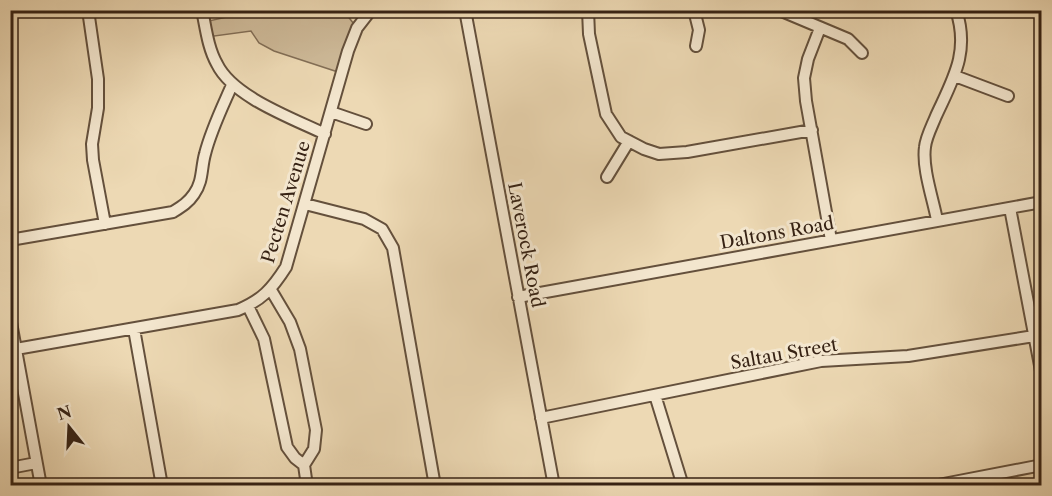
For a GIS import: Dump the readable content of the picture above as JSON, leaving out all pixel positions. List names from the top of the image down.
{
  "streets": {
    "street": [
      "Pecten Avenue",
      "Daltons Road",
      "Laverock Road",
      "Saltau Street"
    ]
  },
  "crossings": [
    ["Daltons Road", "Laverock Road"],
    ["Laverock Road", "Saltau Street"]
  ],
  "north": "top"
}
